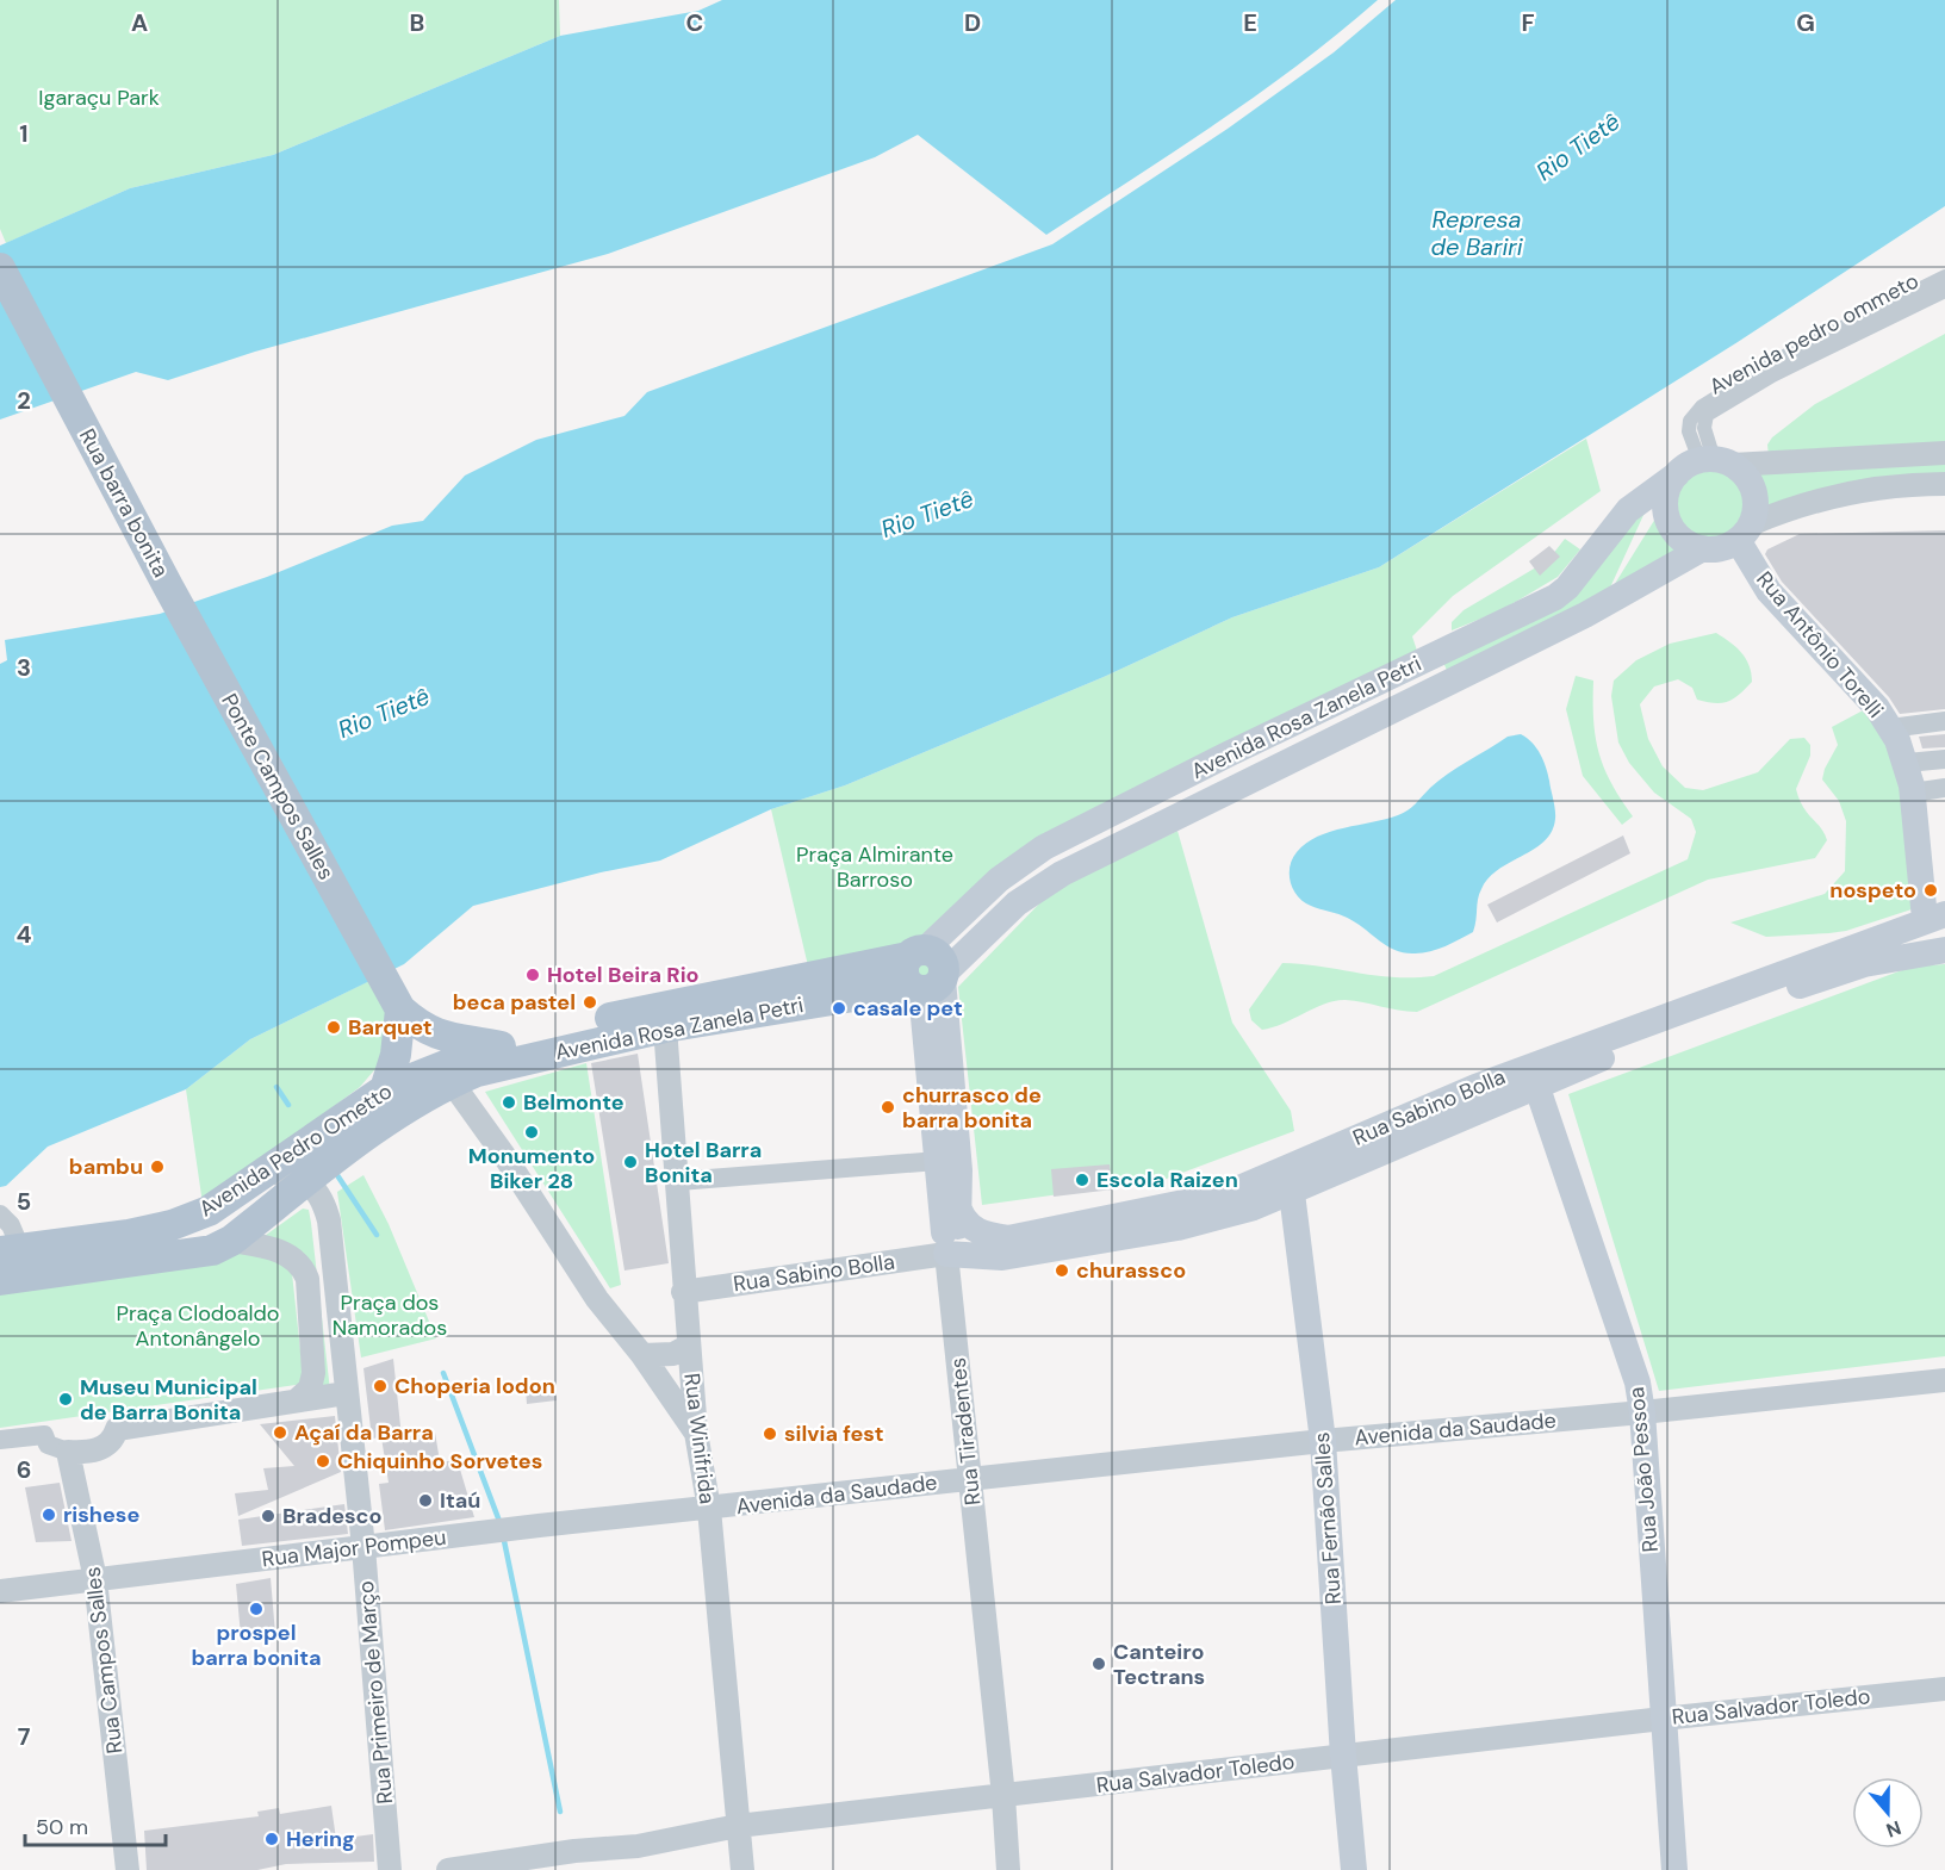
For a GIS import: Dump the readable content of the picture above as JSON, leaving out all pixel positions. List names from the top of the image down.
{
  "streets": {
    "main road": [
      "Rua barra bonita",
      "Rua Antônio Torelli",
      "Avenida Rosa Zanela Petri",
      "Ponte Campos Salles",
      "Rua Sabino Bolla",
      "Avenida Pedro Ometto",
      "Rua Tiradentes",
      "Rua João Pessoa",
      "Rua Fernão Salles"
    ],
    "street": [
      "Avenida pedro ommeto",
      "Avenida da Saudade",
      "Rua Winifrida",
      "Rua Major Pompeu",
      "Rua Campos Salles",
      "Rua Primeiro de Março",
      "Rua Salvador Toledo"
    ]
  },
  "crossings": [
    ["Avenida pedro ommeto", "Rua Antônio Torelli"],
    ["Avenida pedro ommeto", "Avenida Rosa Zanela Petri"],
    ["Rua barra bonita", "Ponte Campos Salles"],
    ["Rua Antônio Torelli", "Avenida Rosa Zanela Petri"],
    ["Rua Antônio Torelli", "Rua Sabino Bolla"],
    ["Avenida Rosa Zanela Petri", "Avenida Pedro Ometto"],
    ["Avenida Rosa Zanela Petri", "Rua Tiradentes"],
    ["Avenida Rosa Zanela Petri", "Rua Winifrida"],
    ["Rua Sabino Bolla", "Rua Tiradentes"],
    ["Rua Sabino Bolla", "Rua Winifrida"],
    ["Rua Sabino Bolla", "Rua João Pessoa"],
    ["Rua Sabino Bolla", "Rua Fernão Salles"],
    ["Avenida Pedro Ometto", "Rua Primeiro de Março"],
    ["Avenida da Saudade", "Rua Tiradentes"],
    ["Avenida da Saudade", "Rua Winifrida"],
    ["Avenida da Saudade", "Rua João Pessoa"],
    ["Avenida da Saudade", "Rua Fernão Salles"],
    ["Avenida da Saudade", "Rua Major Pompeu"],
    ["Rua Tiradentes", "Rua Salvador Toledo"],
    ["Rua Winifrida", "Rua Major Pompeu"],
    ["Rua Winifrida", "Rua Salvador Toledo"],
    ["Rua João Pessoa", "Rua Salvador Toledo"],
    ["Rua Fernão Salles", "Rua Salvador Toledo"],
    ["Rua Major Pompeu", "Rua Campos Salles"],
    ["Rua Major Pompeu", "Rua Primeiro de Março"]
  ],
  "water": ["Rio Tietê", "Represa de Bariri"],
  "parks": [
    "Igaraçu Park",
    "Praça Almirante Barroso",
    "Praça dos Namorados",
    "Praça Clodoaldo Antonângelo"
  ],
  "places": [
    "nospeto",
    "Hotel Beira Rio",
    "beca pastel",
    "casale pet",
    "Barquet",
    "Belmonte",
    "churrasco de barra bonita",
    "Monumento Biker 28",
    "Hotel Barra Bonita",
    "bambu",
    "Escola Raizen",
    "churassco",
    "Choperia lodon",
    "Museu Municipal de Barra Bonita",
    "Açaí da Barra",
    "silvia fest",
    "Chiquinho Sorvetes",
    "Itaú",
    "rishese",
    "Bradesco",
    "prospel barra bonita",
    "Canteiro Tectrans",
    "Hering"
  ],
  "scale_bar": "50 m",
  "north": "bottom",
  "grid": {
    "columns": [
      "A",
      "B",
      "C",
      "D",
      "E",
      "F",
      "G"
    ],
    "rows": [
      "1",
      "2",
      "3",
      "4",
      "5",
      "6",
      "7"
    ]
  }
}
